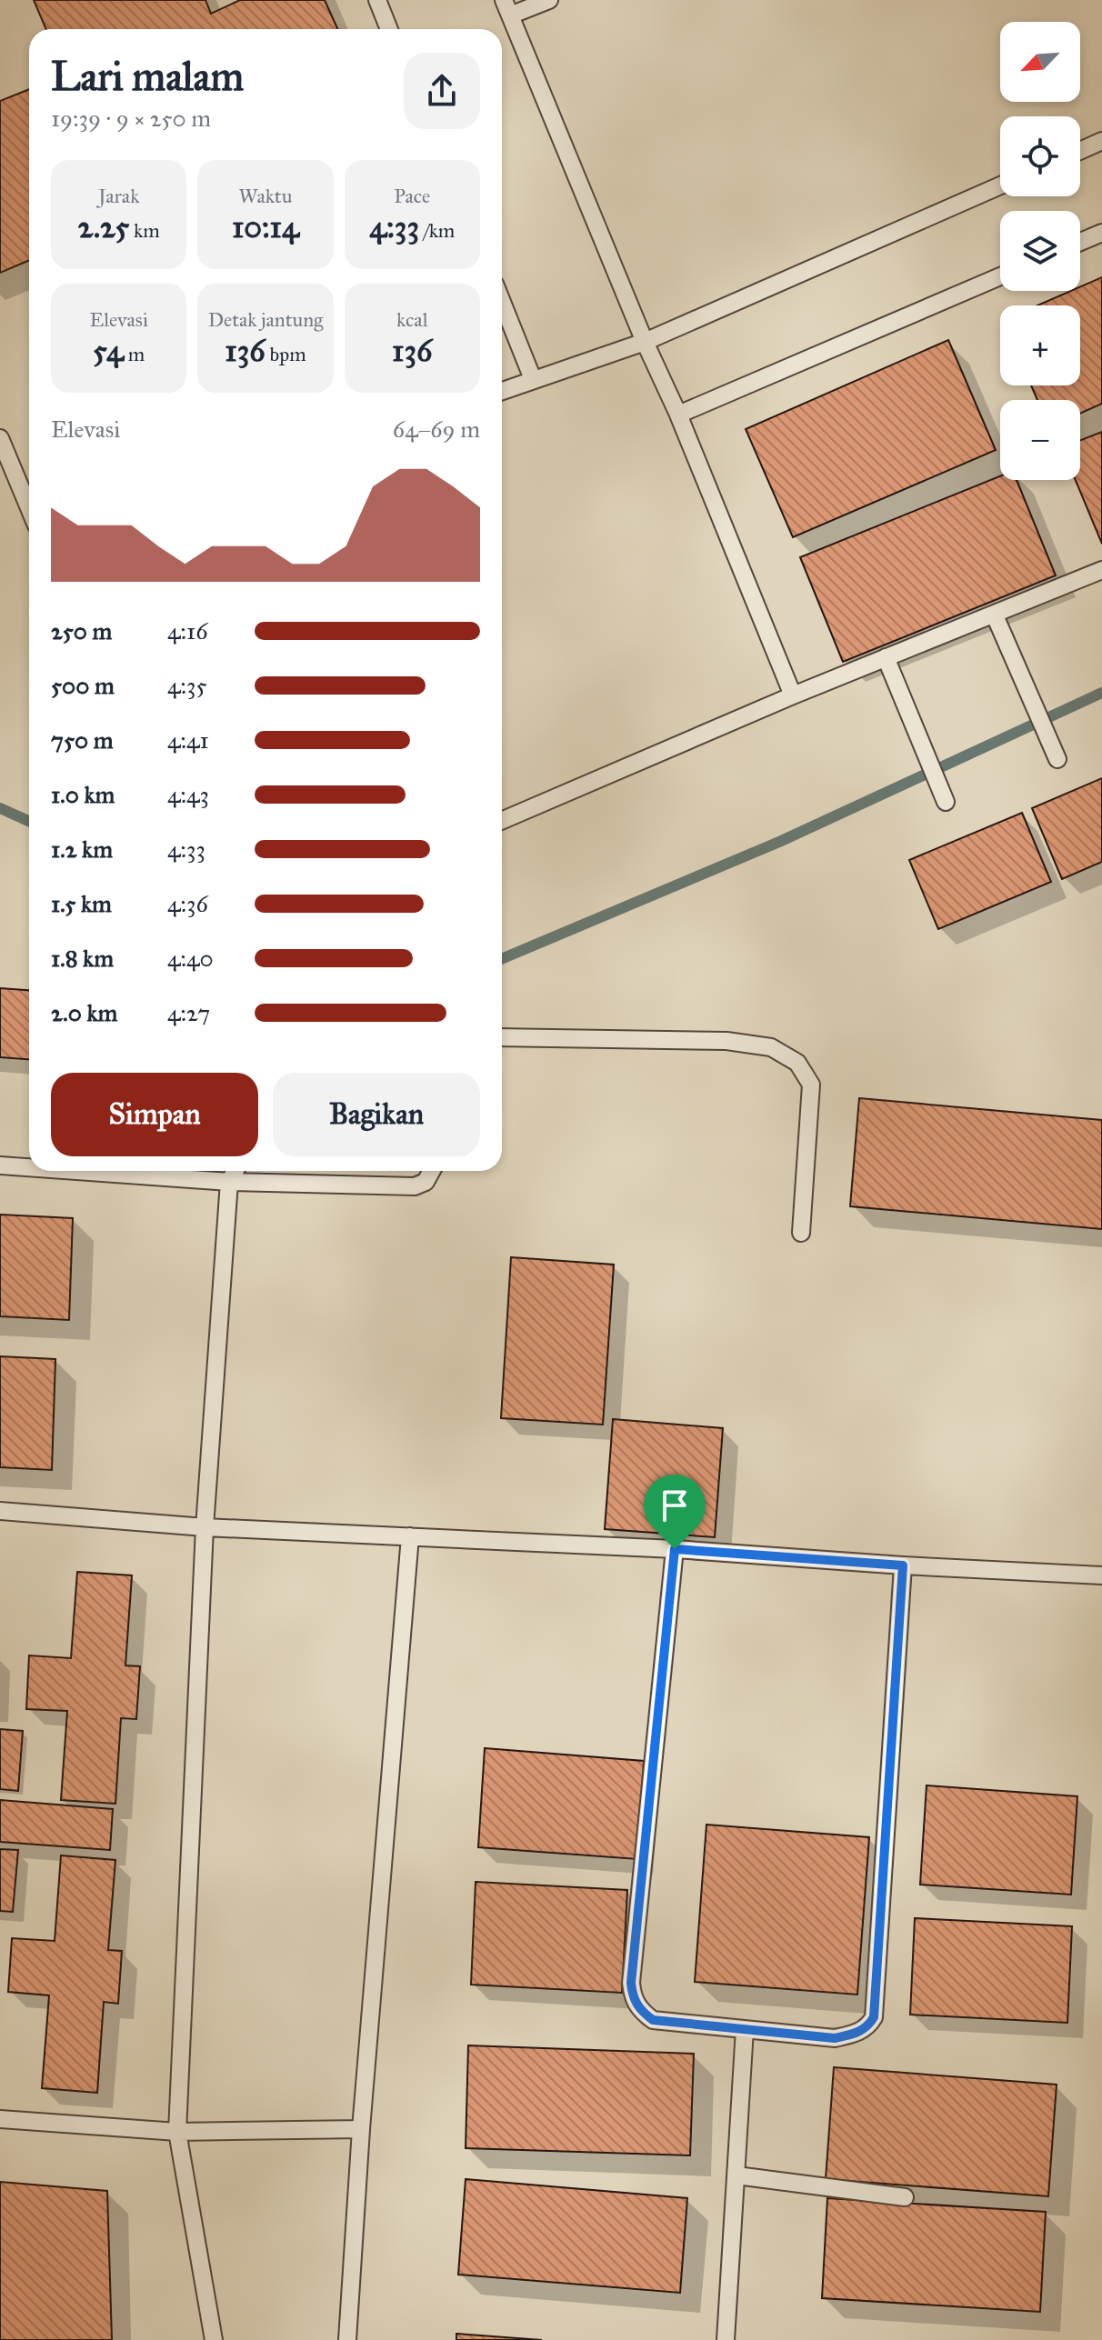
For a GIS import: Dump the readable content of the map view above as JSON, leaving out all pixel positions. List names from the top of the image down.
{
  "north": "bottom left",
  "page": {
    "map_buttons": ["+", "−"],
    "heading": ["Lari malam", "19:39 · 9 × 250 m"],
    "stats": [
      ["Jarak", "2.25 km"],
      ["Waktu", "10:14"],
      ["Pace", "4:33 /km"],
      ["Elevasi", "54 m"],
      ["Detak jantung", "136 bpm"],
      ["kcal", "136"]
    ],
    "chart": ["Elevasi", "64–69 m"],
    "list": [
      {
        "name": "250 m",
        "note": "4:16"
      },
      {
        "name": "500 m",
        "note": "4:35"
      },
      {
        "name": "750 m",
        "note": "4:41"
      },
      {
        "name": "1.0 km",
        "note": "4:43"
      },
      {
        "name": "1.2 km",
        "note": "4:33"
      },
      {
        "name": "1.5 km",
        "note": "4:36"
      },
      {
        "name": "1.8 km",
        "note": "4:40"
      },
      {
        "name": "2.0 km",
        "note": "4:27"
      }
    ],
    "buttons": ["Simpan", "Bagikan"]
  }
}
